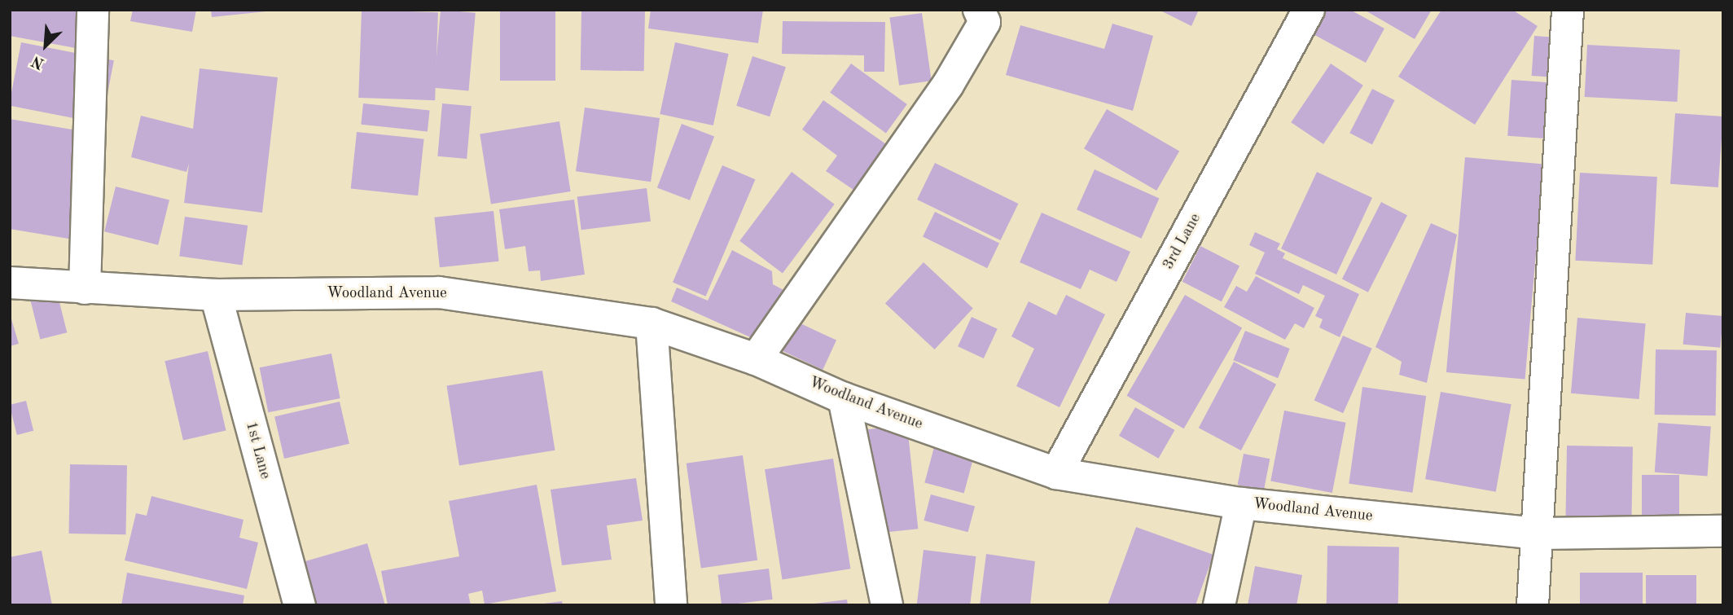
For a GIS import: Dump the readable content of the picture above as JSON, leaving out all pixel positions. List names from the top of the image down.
{
  "streets": {
    "street": ["3rd Lane", "Woodland Avenue", "1st Lane"]
  },
  "crossings": [
    ["3rd Lane", "Woodland Avenue"],
    ["Woodland Avenue", "1st Lane"]
  ],
  "north": "bottom left"
}
